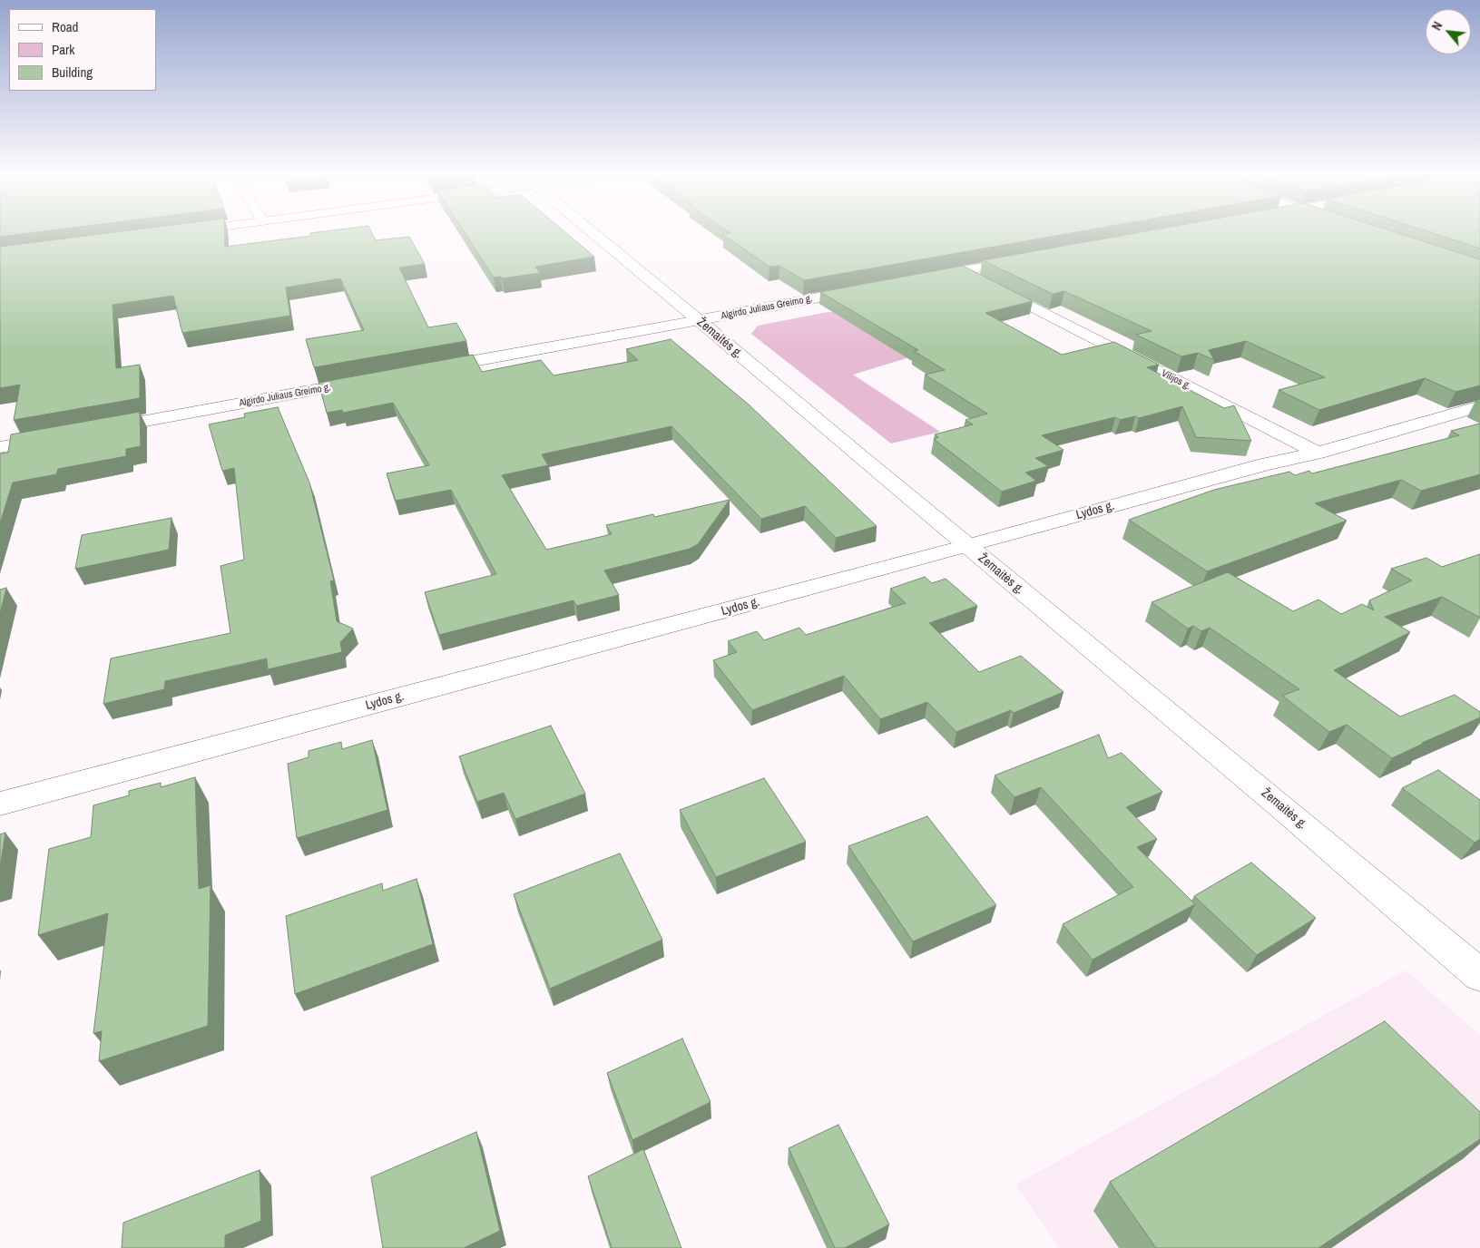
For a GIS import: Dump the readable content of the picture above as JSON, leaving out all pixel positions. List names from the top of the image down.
{
  "streets": {
    "main road": [
      "Algirdo Juliaus Greimo g.",
      "Žemaitės g.",
      "Vilijos g.",
      "Lydos g."
    ]
  },
  "crossings": [
    ["Algirdo Juliaus Greimo g.", "Žemaitės g."],
    ["Žemaitės g.", "Lydos g."],
    ["Vilijos g.", "Lydos g."]
  ],
  "legend": ["Road", "Park", "Building"],
  "north": "top left"
}
